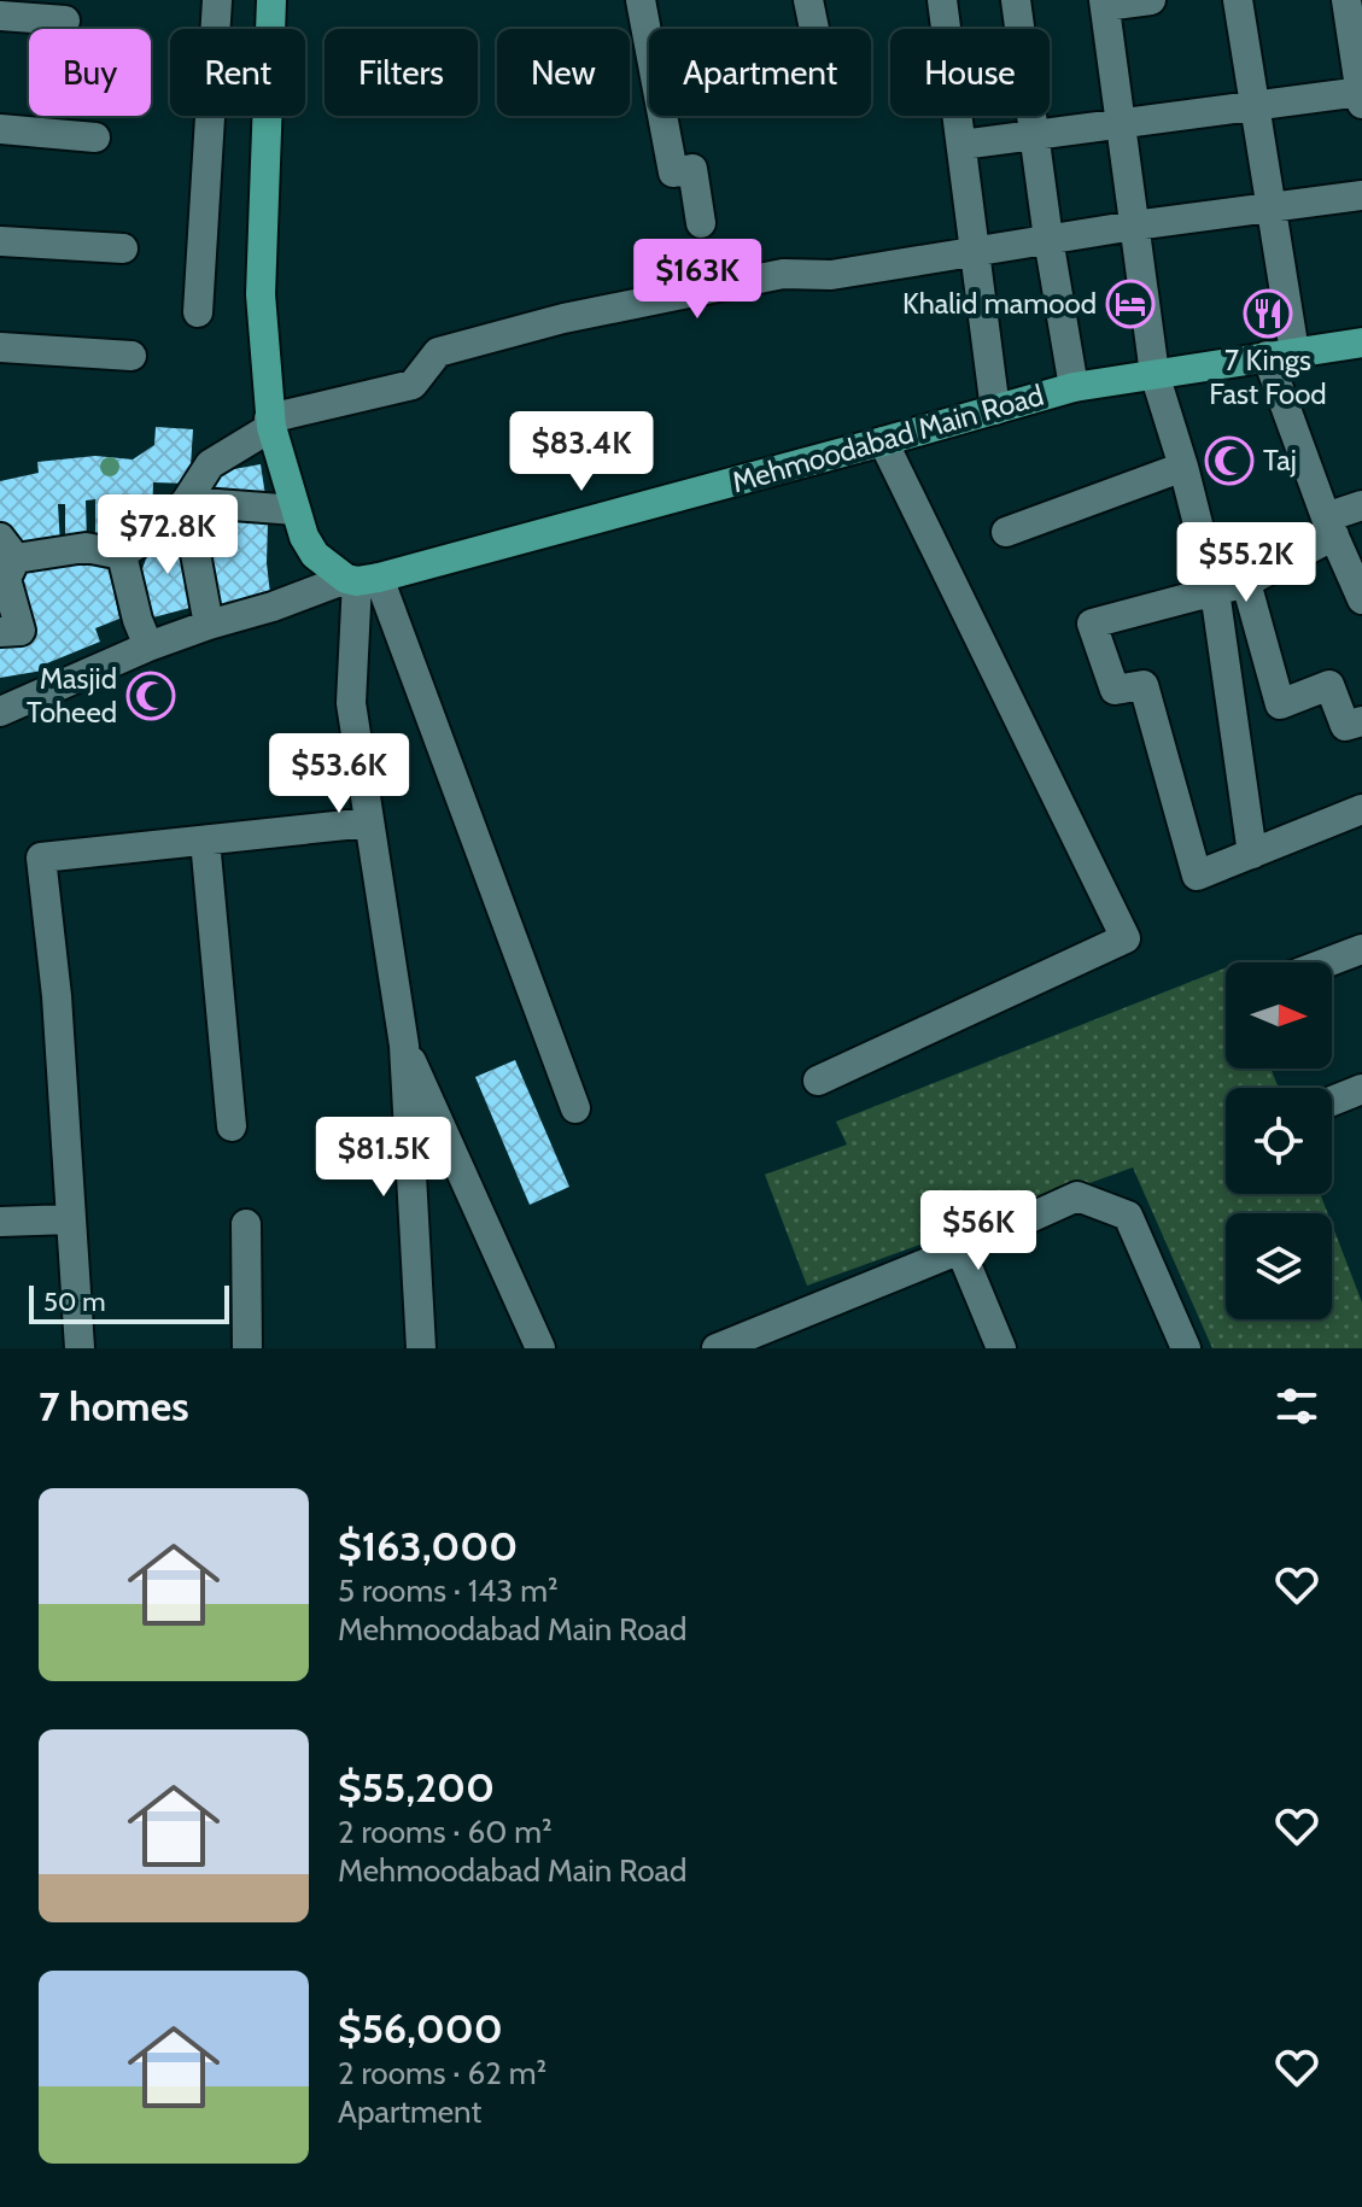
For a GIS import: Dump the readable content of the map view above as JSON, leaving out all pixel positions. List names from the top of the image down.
{
  "streets": {
    "main road": ["Mehmoodabad Main Road"]
  },
  "places": {
    "hotel": ["Khalid mamood"],
    "restaurant": ["7 Kings Fast Food"],
    "mosque": ["Taj", "Masjid Toheed"]
  },
  "scale_bar": "50 m",
  "north": "right",
  "page": {
    "chip": [
      "Buy",
      "Rent",
      "Filters",
      "New",
      "Apartment",
      "House"
    ],
    "price": [
      "$163K",
      "$83.4K",
      "$72.8K",
      "$55.2K",
      "$53.6K",
      "$81.5K",
      "$56K"
    ],
    "scale": "50 m",
    "heading": "7 homes",
    "list": [
      {
        "name": "$163,000",
        "note": "5 rooms · 143 m² · Mehmoodabad Main Road"
      },
      {
        "name": "$55,200",
        "note": "2 rooms · 60 m² · Mehmoodabad Main Road"
      },
      {
        "name": "$56,000",
        "note": "2 rooms · 62 m² · Apartment"
      }
    ]
  }
}
